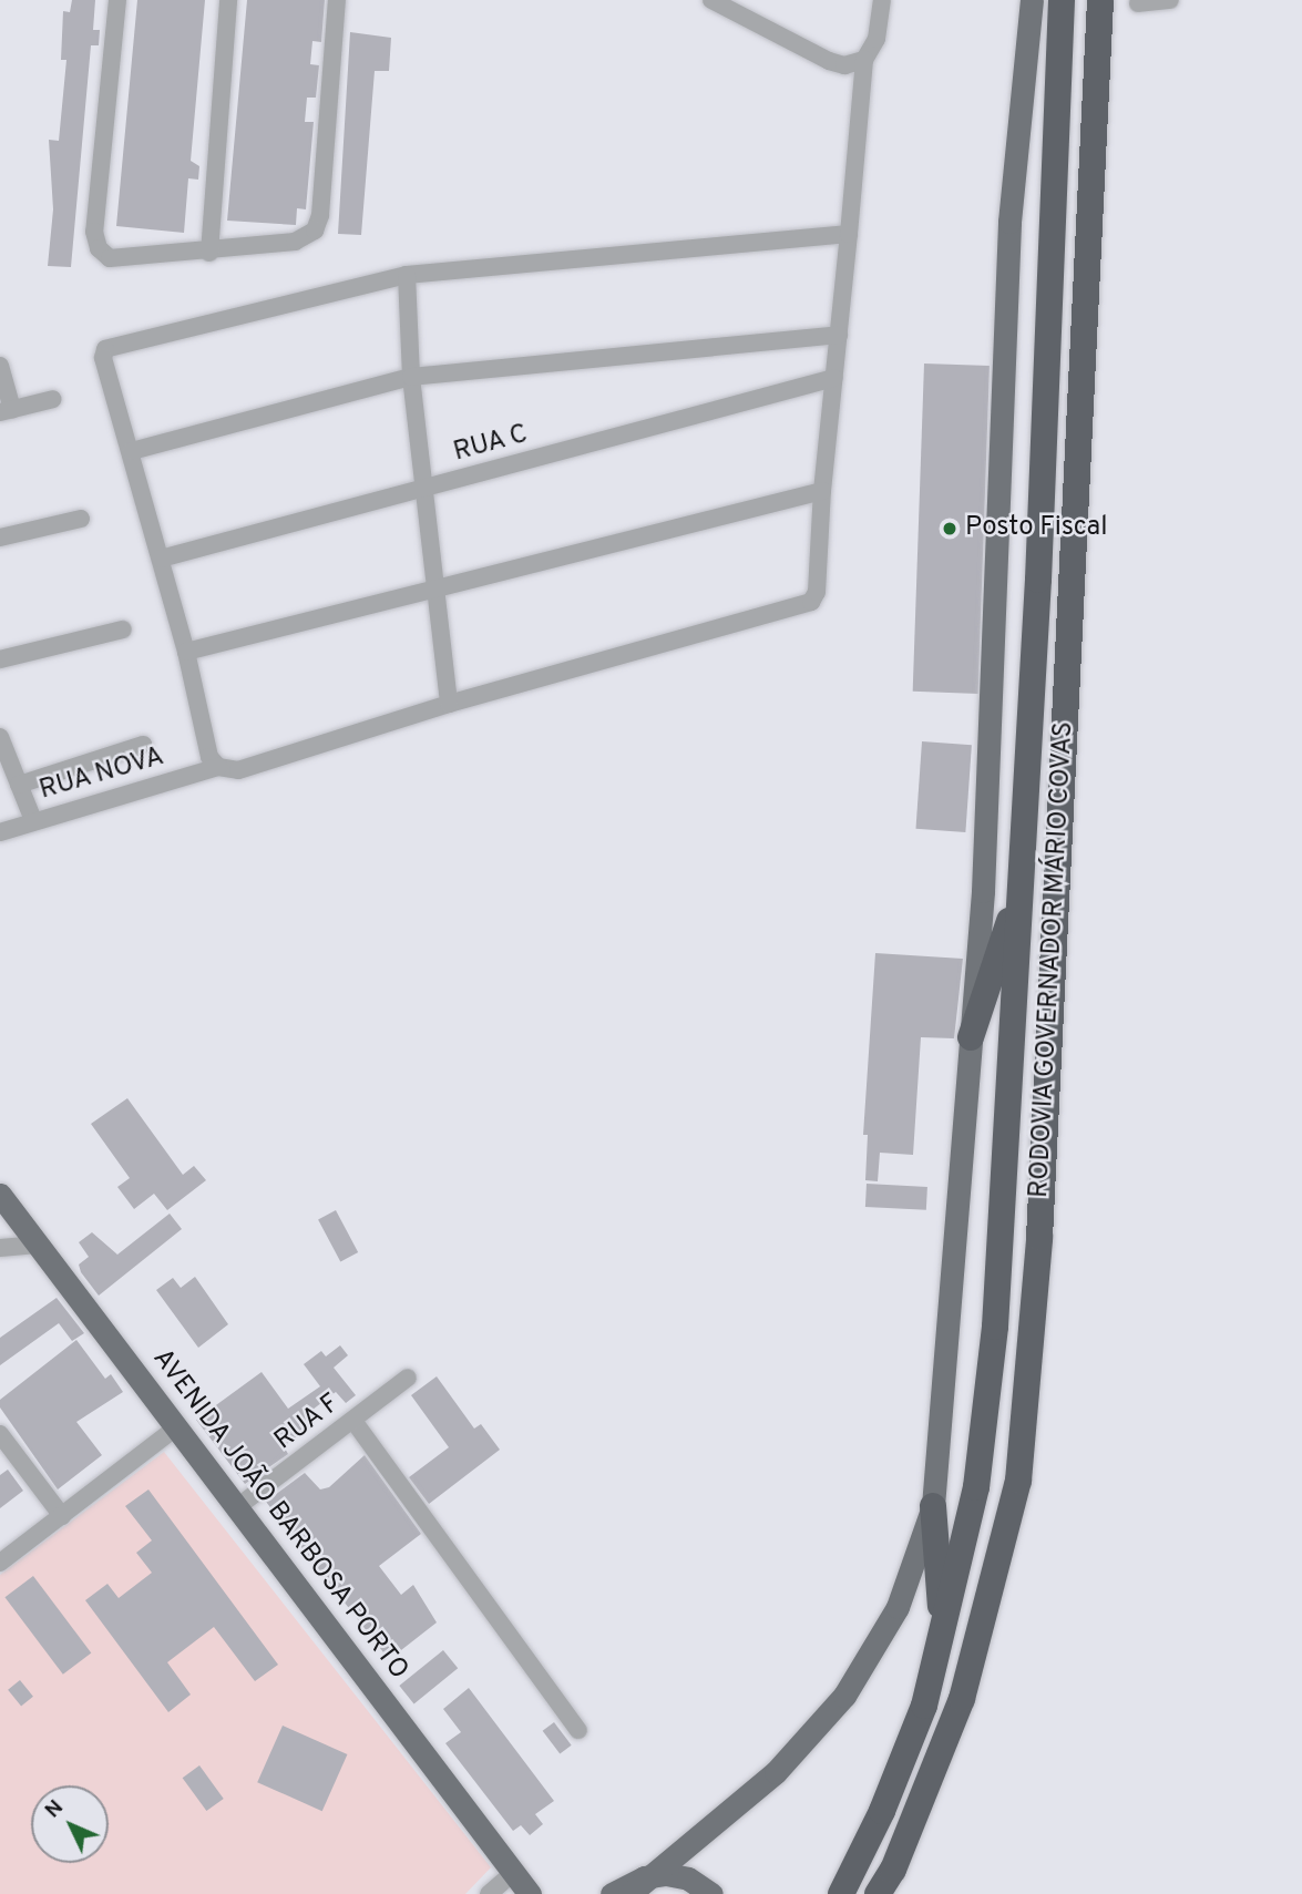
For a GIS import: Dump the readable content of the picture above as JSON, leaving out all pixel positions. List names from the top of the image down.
{
  "streets": {
    "highway": ["RODOVIA GOVERNADOR MÁRIO COVAS"],
    "main road": ["AVENIDA JOÃO BARBOSA PORTO"],
    "street": ["RUA C", "RUA NOVA", "RUA F"]
  },
  "crossings": [
    ["RUA F", "AVENIDA JOÃO BARBOSA PORTO"]
  ],
  "places": ["Posto Fiscal"],
  "north": "top left"
}
